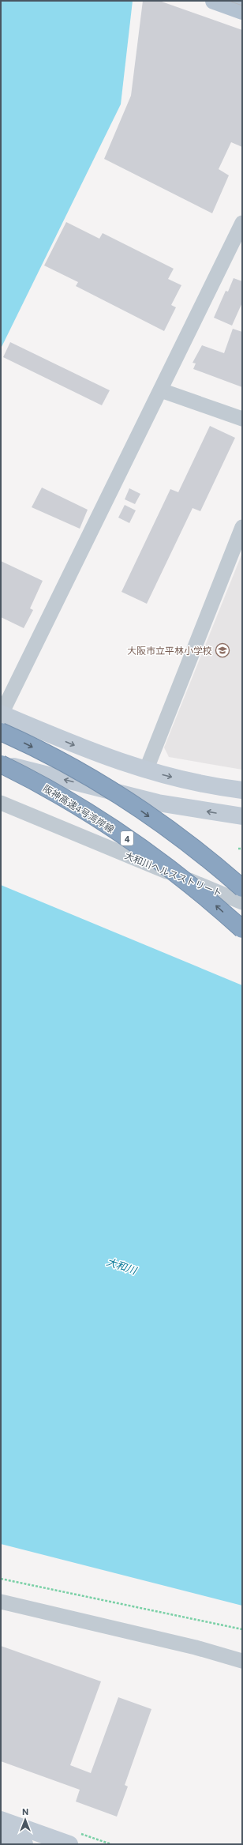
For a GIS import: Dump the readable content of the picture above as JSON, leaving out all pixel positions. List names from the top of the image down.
{
  "streets": {
    "highway": ["阪神高速4号湾岸線", "4"],
    "street": ["大和川ヘルスストリート"]
  },
  "water": ["大和川"],
  "places": {
    "school or university": ["大阪市立平林小学校"]
  },
  "north": "top"
}
